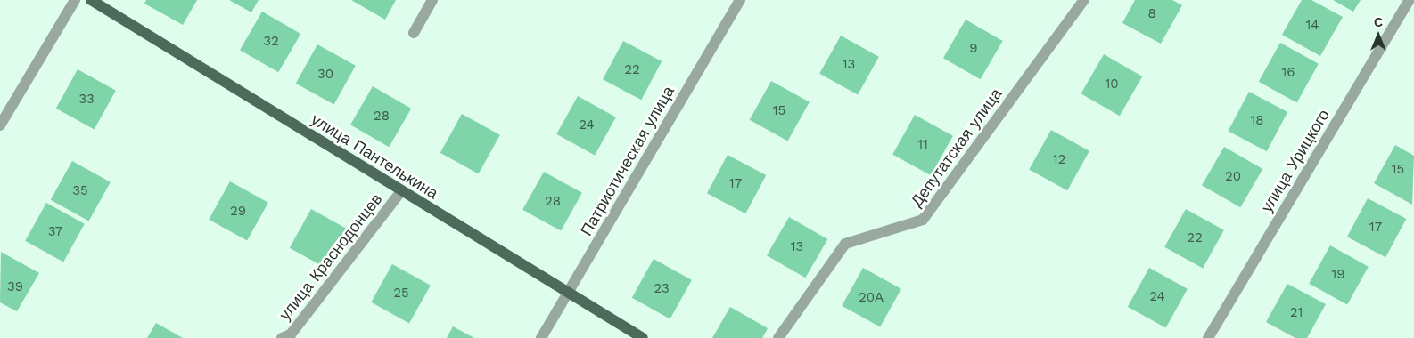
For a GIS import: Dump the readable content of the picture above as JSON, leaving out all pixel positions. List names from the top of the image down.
{
  "streets": {
    "main road": ["улица Пантелькина"],
    "street": [
      "Депутатская улица",
      "Патриотическая улица",
      "улица Урицкого",
      "улица Краснодонцев"
    ]
  },
  "crossings": [
    ["улица Пантелькина", "Патриотическая улица"],
    ["улица Пантелькина", "улица Краснодонцев"]
  ],
  "house_numbers": [
    "8",
    "14",
    "32",
    "9",
    "13",
    "22",
    "16",
    "30",
    "10",
    "33",
    "15",
    "28",
    "18",
    "24",
    "11",
    "12",
    "15",
    "20",
    "17",
    "35",
    "28",
    "29",
    "17",
    "37",
    "22",
    "13",
    "19",
    "39",
    "23",
    "25",
    "24",
    "20А",
    "21"
  ],
  "north": "top"
}
